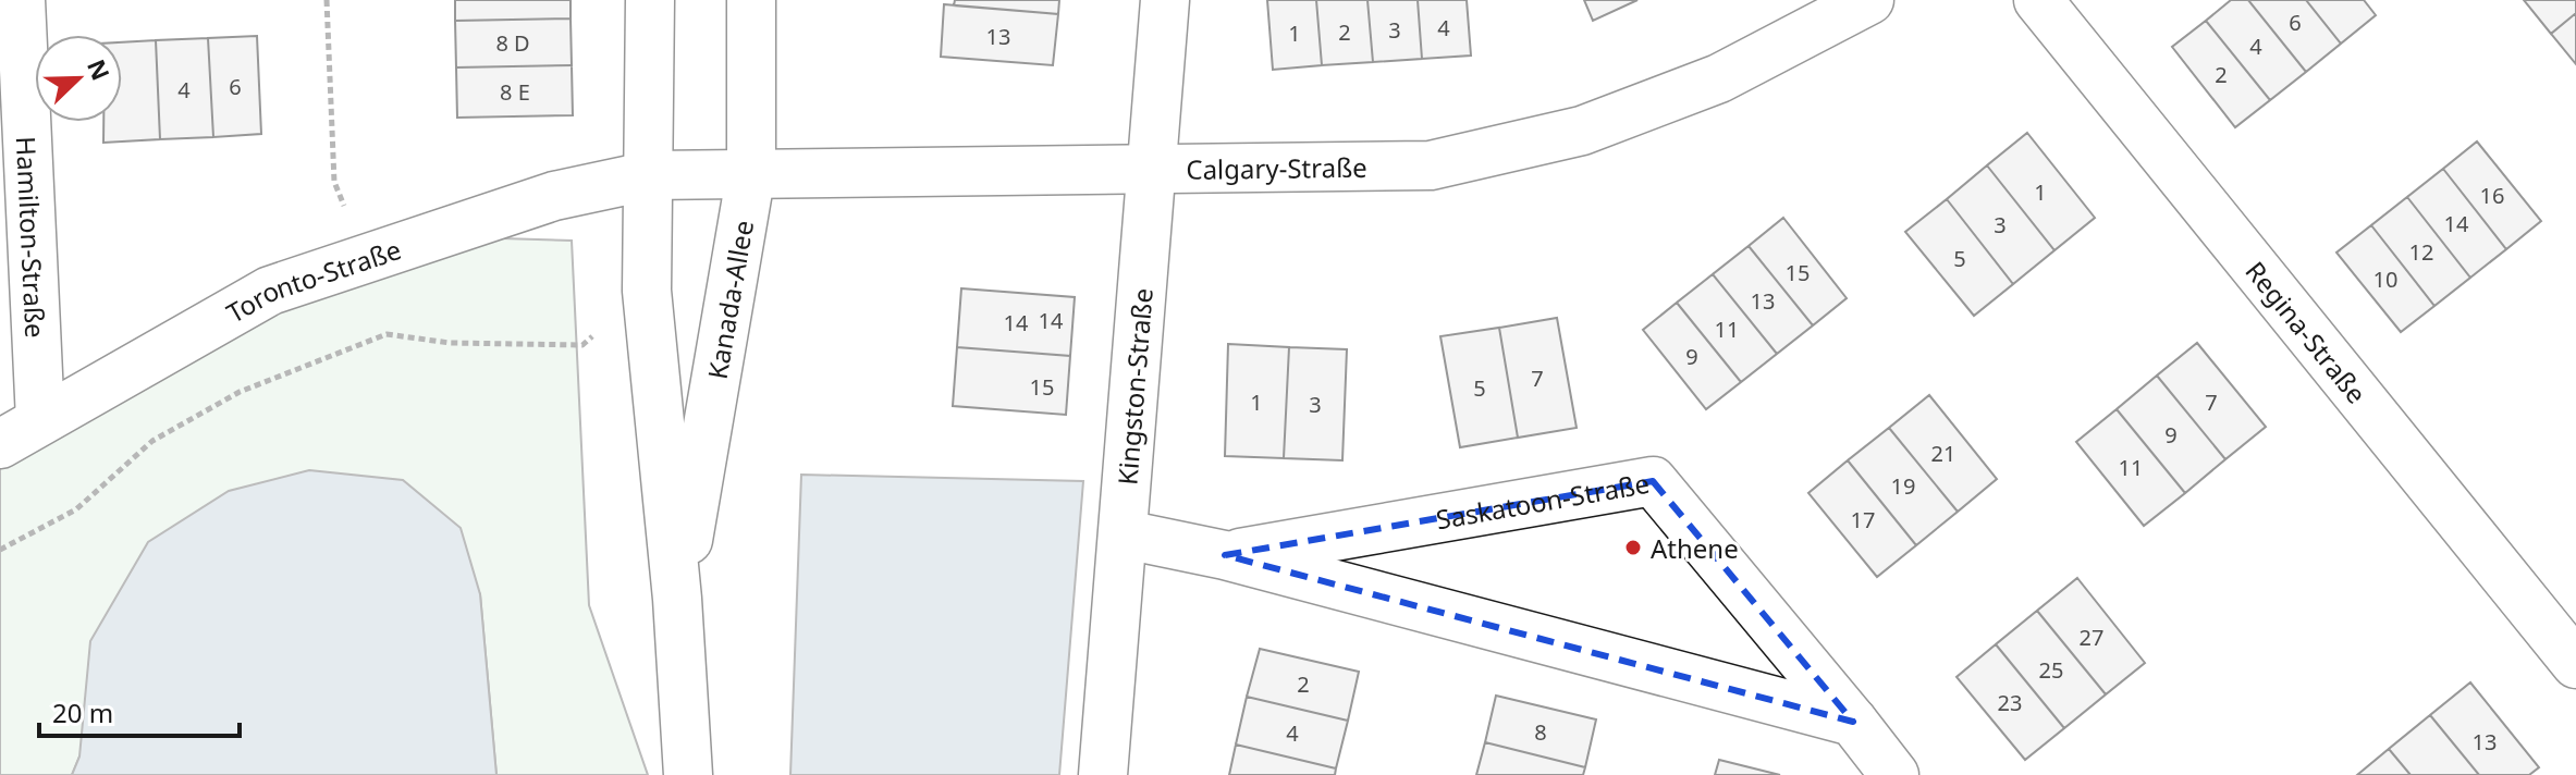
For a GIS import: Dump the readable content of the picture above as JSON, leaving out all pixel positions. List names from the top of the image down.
{
  "streets": {
    "street": [
      "Calgary-Straße",
      "Hamilton-Straße",
      "Toronto-Straße",
      "Kanada-Allee",
      "Regina-Straße",
      "Kingston-Straße",
      "Saskatoon-Straße"
    ]
  },
  "crossings": [
    ["Calgary-Straße", "Toronto-Straße"],
    ["Calgary-Straße", "Kanada-Allee"],
    ["Calgary-Straße", "Kingston-Straße"],
    ["Hamilton-Straße", "Toronto-Straße"],
    ["Toronto-Straße", "Kanada-Allee"],
    ["Kingston-Straße", "Saskatoon-Straße"]
  ],
  "places": ["Athene"],
  "house_numbers": [
    "6",
    "4",
    "3",
    "2",
    "1",
    "13",
    "8 D",
    "4",
    "2",
    "6",
    "4",
    "8 E",
    "1",
    "16",
    "14",
    "3",
    "12",
    "5",
    "15",
    "10",
    "13",
    "14",
    "14",
    "11",
    "9",
    "7",
    "15",
    "5",
    "1",
    "7",
    "3",
    "9",
    "21",
    "11",
    "19",
    "17",
    "27",
    "25",
    "2",
    "23",
    "8",
    "4",
    "13"
  ],
  "scale_bar": "20 m",
  "north": "top right"
}
